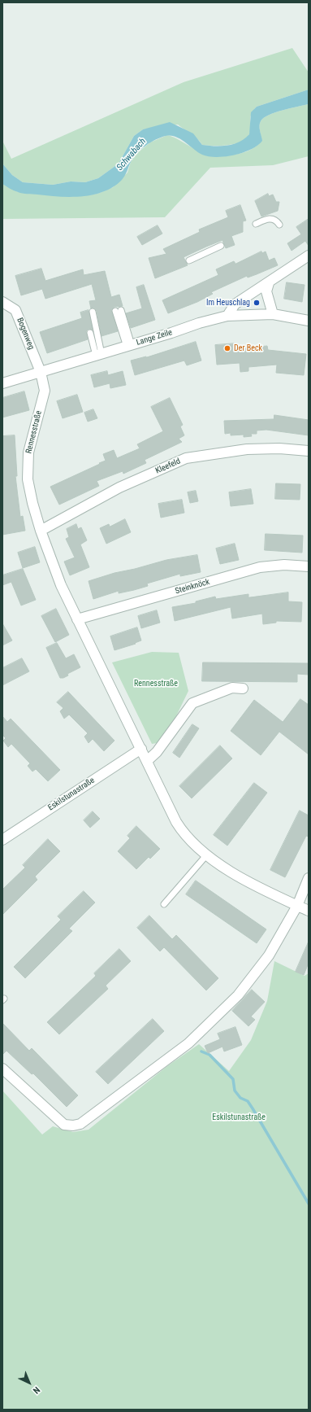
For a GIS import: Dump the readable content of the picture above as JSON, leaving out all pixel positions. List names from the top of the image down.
{
  "streets": {
    "street": [
      "Bogenweg",
      "Lange Zeile",
      "Rennesstraße",
      "Kleefeld",
      "Steinknöck",
      "Eskilstunastraße"
    ]
  },
  "crossings": [
    ["Bogenweg", "Lange Zeile"],
    ["Bogenweg", "Rennesstraße"],
    ["Lange Zeile", "Rennesstraße"],
    ["Rennesstraße", "Kleefeld"],
    ["Rennesstraße", "Steinknöck"],
    ["Rennesstraße", "Eskilstunastraße"]
  ],
  "water": ["Schwabach"],
  "parks": ["Rennesstraße", "Eskilstunastraße"],
  "places": ["Im Heuschlag", "Der Beck"],
  "north": "bottom right"
}
